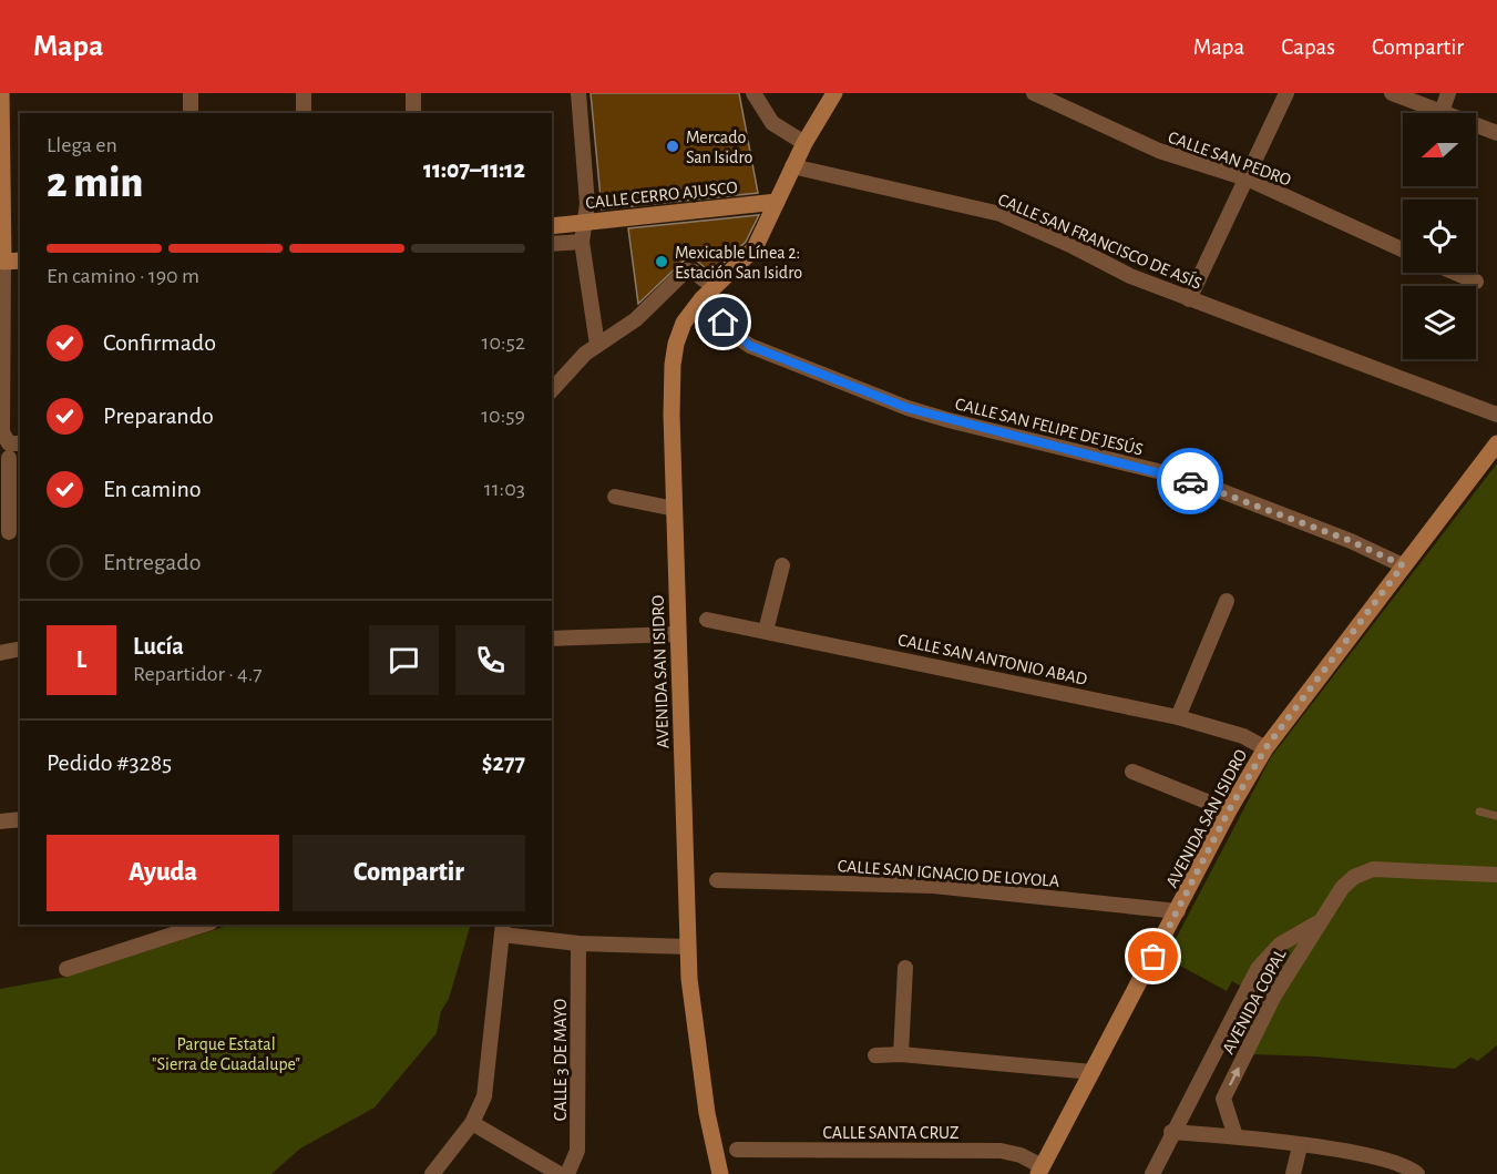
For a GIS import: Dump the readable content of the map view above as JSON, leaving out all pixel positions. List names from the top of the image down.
{
  "streets": {
    "street": [
      "CALLE SAN PEDRO",
      "CALLE CERRO AJUSCO",
      "CALLE SAN FRANCISCO DE ASÍS",
      "CALLE SAN FELIPE DE JESÚS",
      "CALLE SAN ANTONIO ABAD",
      "AVENIDA SAN ISIDRO",
      "CALLE SAN IGNACIO DE LOYOLA",
      "AVENIDA COPAL",
      "CALLE 3 DE MAYO",
      "CALLE SANTA CRUZ"
    ]
  },
  "crossings": [
    ["CALLE CERRO AJUSCO", "AVENIDA SAN ISIDRO"],
    ["CALLE SAN FRANCISCO DE ASÍS", "AVENIDA SAN ISIDRO"],
    ["CALLE SAN FELIPE DE JESÚS", "AVENIDA SAN ISIDRO"],
    ["CALLE SAN ANTONIO ABAD", "AVENIDA SAN ISIDRO"],
    ["AVENIDA SAN ISIDRO", "CALLE SAN IGNACIO DE LOYOLA"],
    ["AVENIDA SAN ISIDRO", "CALLE SANTA CRUZ"]
  ],
  "parks": ["Parque Estatal \"Sierra de Guadalupe\""],
  "places": ["Mercado San Isidro", "Mexicable Línea 2: Estación San Isidro"],
  "north": "left",
  "page": {
    "header": "Mapa",
    "nav": ["Mapa", "Capas", "Compartir"],
    "heading": ["2 min", "Llega en", "11:07–11:12"],
    "panel": [
      "Lucía",
      "Repartidor · 4.7",
      "Pedido #3285",
      "$277"
    ],
    "bar": "En camino · 190 m",
    "list": [
      ["Confirmado", "10:52"],
      ["Preparando", "10:59"],
      ["En camino", "11:03"],
      "Entregado"
    ],
    "round": "L",
    "buttons": ["Ayuda", "Compartir"]
  }
}
